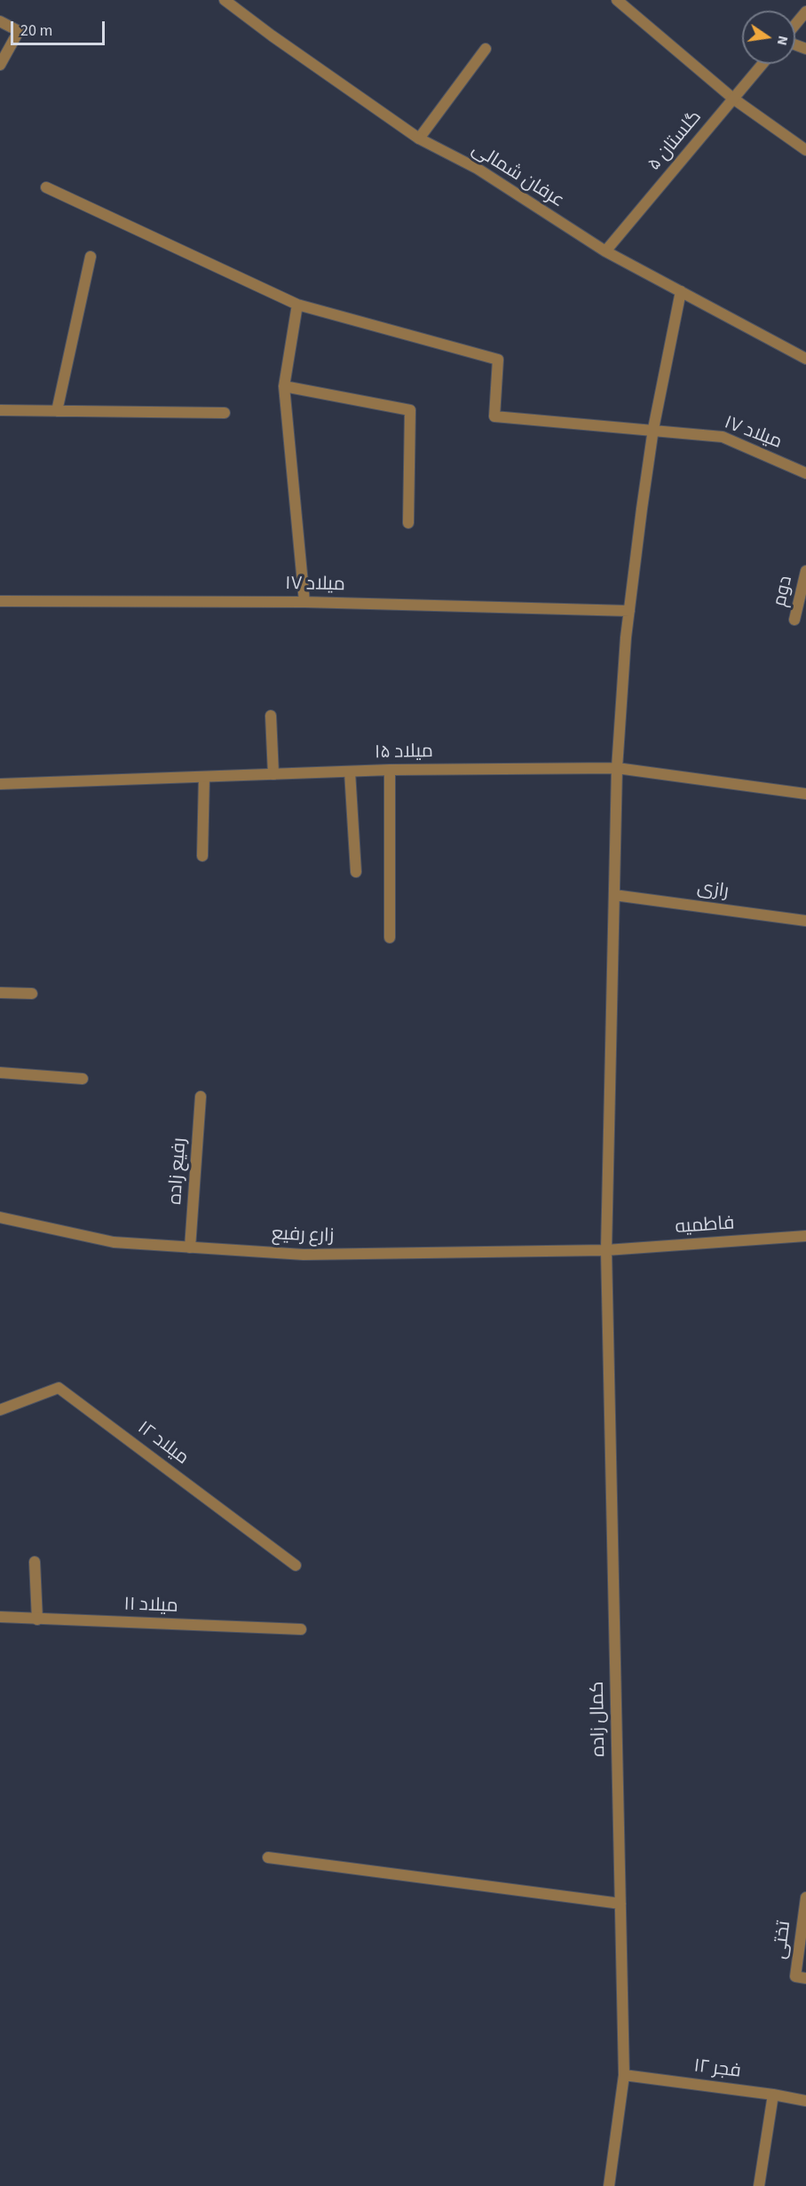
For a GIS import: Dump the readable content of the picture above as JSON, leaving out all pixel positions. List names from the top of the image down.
{
  "streets": {
    "street": [
      "گلستان ۵",
      "عرفان شمالی",
      "میلاد ۱۷",
      "دوم",
      "میلاد ۱۵",
      "رازی",
      "رفیع زاده",
      "فاطمیه",
      "زارع رفیع",
      "میلاد ۱۲",
      "میلاد ۱۱",
      "کمال زاده",
      "تختی",
      "فجر ۱۲"
    ]
  },
  "crossings": [
    ["گلستان ۵", "عرفان شمالی"],
    ["عرفان شمالی", "کمال زاده"],
    ["میلاد ۱۷", "کمال زاده"],
    ["میلاد ۱۵", "کمال زاده"],
    ["رازی", "کمال زاده"],
    ["رفیع زاده", "زارع رفیع"],
    ["فاطمیه", "زارع رفیع"],
    ["فاطمیه", "کمال زاده"],
    ["زارع رفیع", "کمال زاده"],
    ["کمال زاده", "فجر ۱۲"]
  ],
  "scale_bar": "20 m",
  "north": "right"
}
